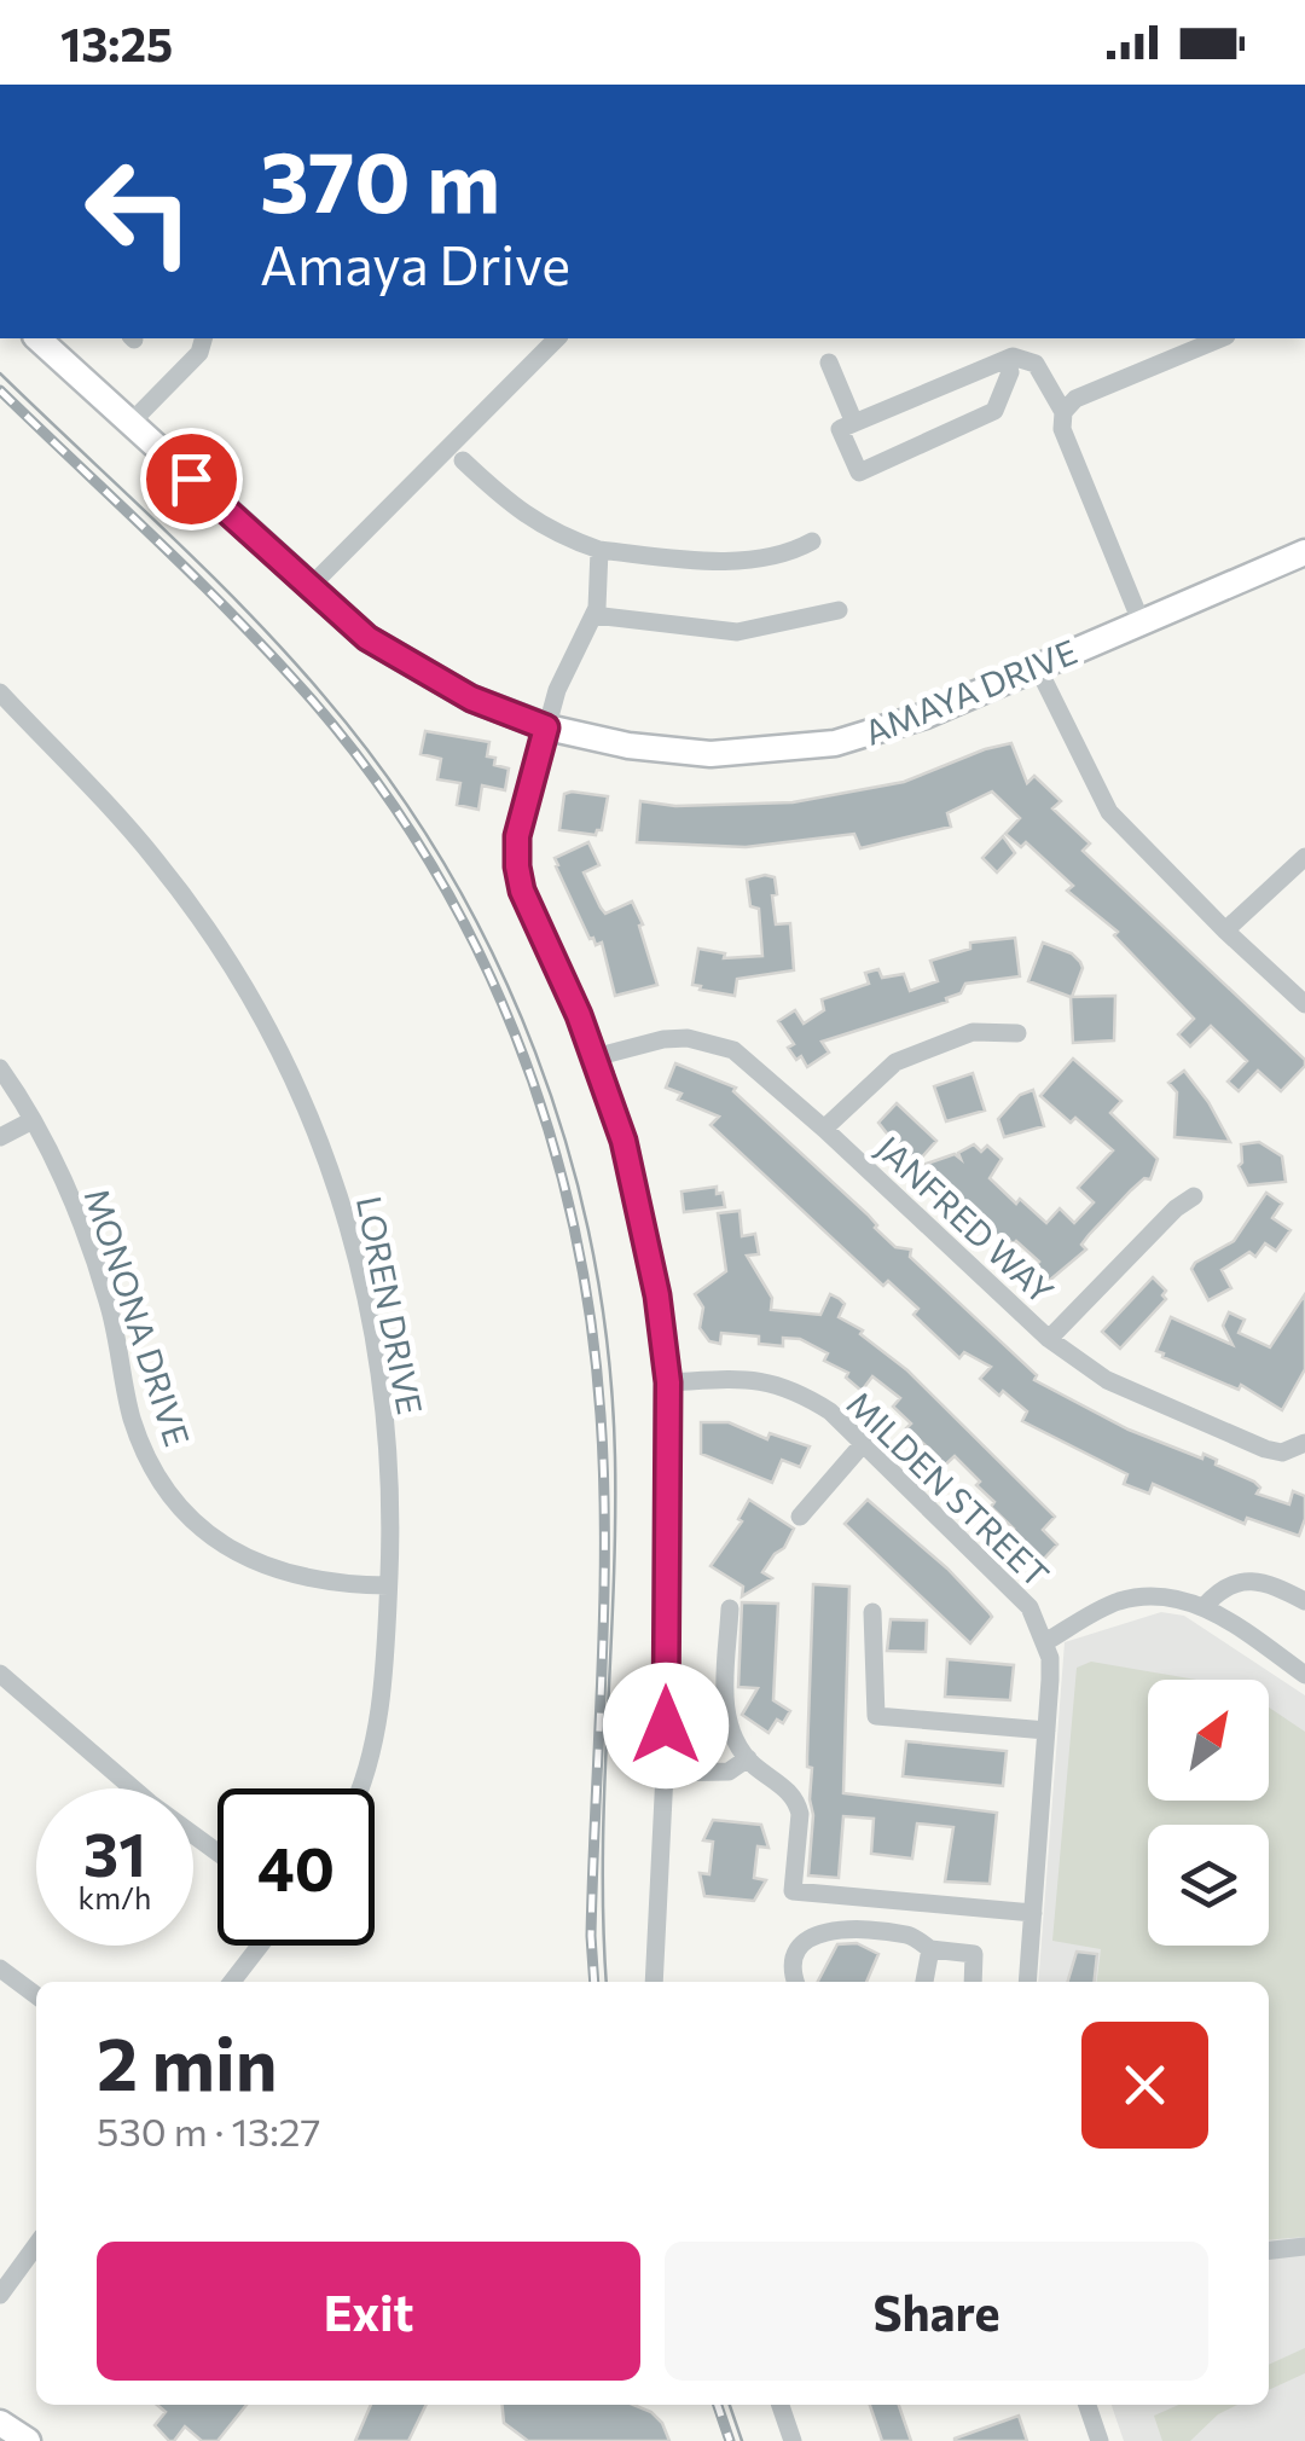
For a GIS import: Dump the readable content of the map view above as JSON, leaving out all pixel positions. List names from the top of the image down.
{
  "streets": {
    "main road": ["AMAYA DRIVE"],
    "street": [
      "JANFRED WAY",
      "LOREN DRIVE",
      "MONONA DRIVE",
      "MILDEN STREET"
    ]
  },
  "crossings": [
    ["LOREN DRIVE", "MONONA DRIVE"]
  ],
  "north": "top right",
  "page": {
    "status": "13:25",
    "turn": ["370 m", "Amaya Drive"],
    "speed": "31 km/h",
    "limit": "40",
    "heading": ["2 min", "530 m · 13:27"],
    "buttons": ["Exit", "Share"]
  }
}
